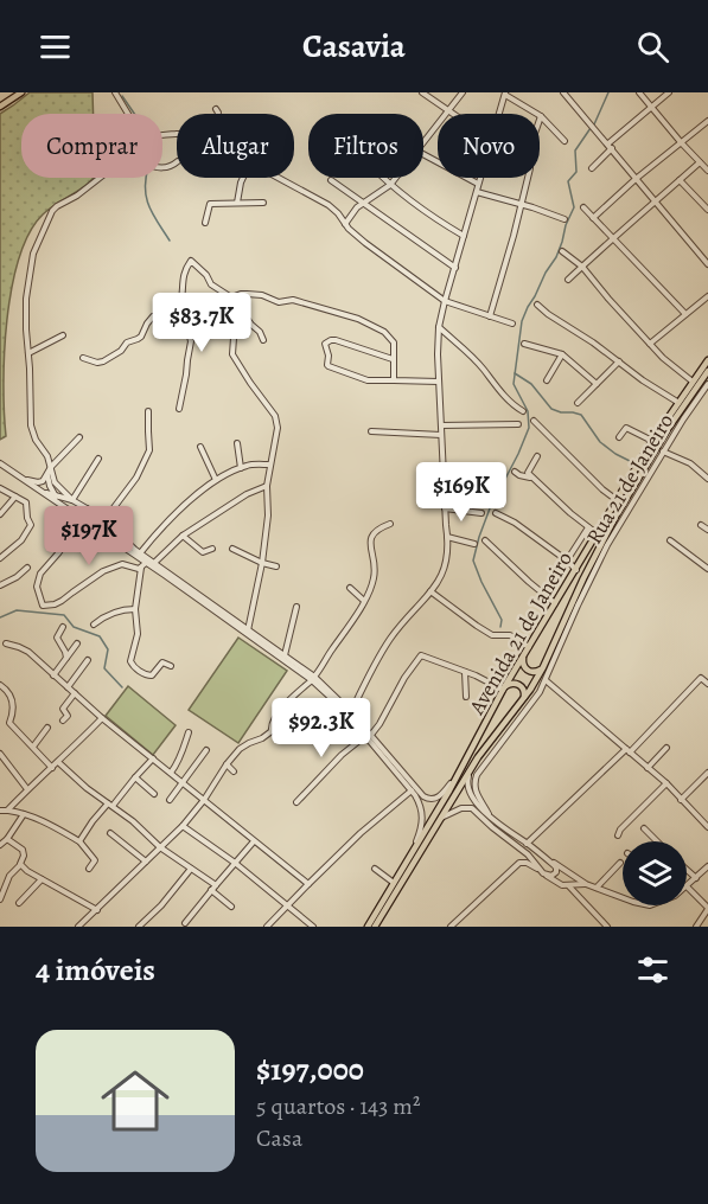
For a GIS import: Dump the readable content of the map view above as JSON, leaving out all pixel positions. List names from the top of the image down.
{
  "streets": {
    "main road": ["Avenida 21 de Janeiro"],
    "street": ["Rua 21 de Janeiro"]
  },
  "page": {
    "header": "Casavia",
    "chip": [
      "Comprar",
      "Alugar",
      "Filtros",
      "Novo"
    ],
    "price": [
      "$83.7K",
      "$169K",
      "$197K",
      "$92.3K"
    ],
    "heading": "4 imóveis",
    "list": [
      {
        "name": "$197,000",
        "note": "5 quartos · 143 m² · Casa"
      }
    ]
  }
}
